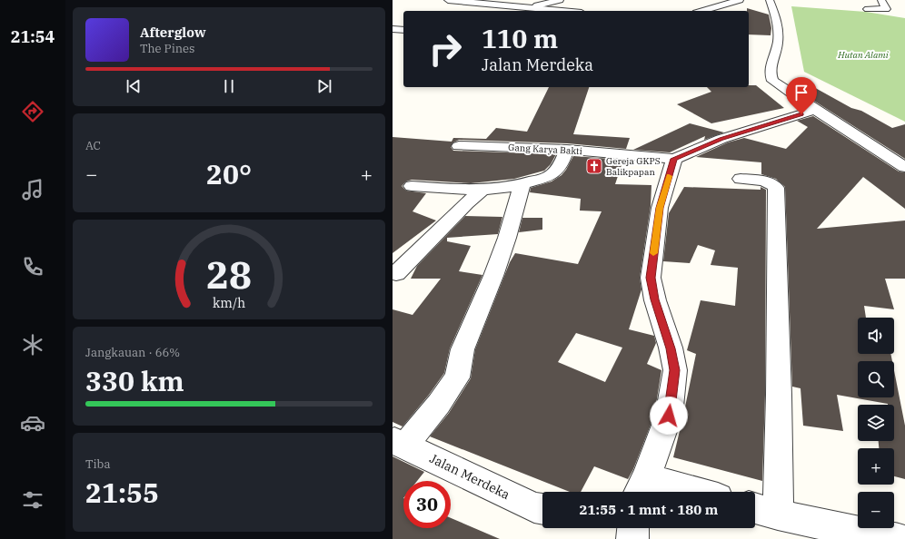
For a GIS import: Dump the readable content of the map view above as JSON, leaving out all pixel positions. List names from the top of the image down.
{
  "streets": {
    "street": ["Gang Karya Bakti", "Jalan Merdeka"]
  },
  "parks": ["Hutan Alami"],
  "places": {
    "church": ["Gereja GKPS Balikpapan"]
  },
  "page": {
    "tabs": "21:54",
    "turn": ["110 m", "Jalan Merdeka"],
    "song": ["Afterglow", "The Pines"],
    "tile": [
      "AC",
      ["Jangkauan · 66%", "330 km"],
      ["Tiba", "21:55"]
    ],
    "heat": ["−", "20°", "+"],
    "map_buttons": ["+", "−"],
    "limit": "30",
    "trip": "21:55 · 1 mnt · 180 m",
    "gauge": ["28", "km/h"]
  }
}
